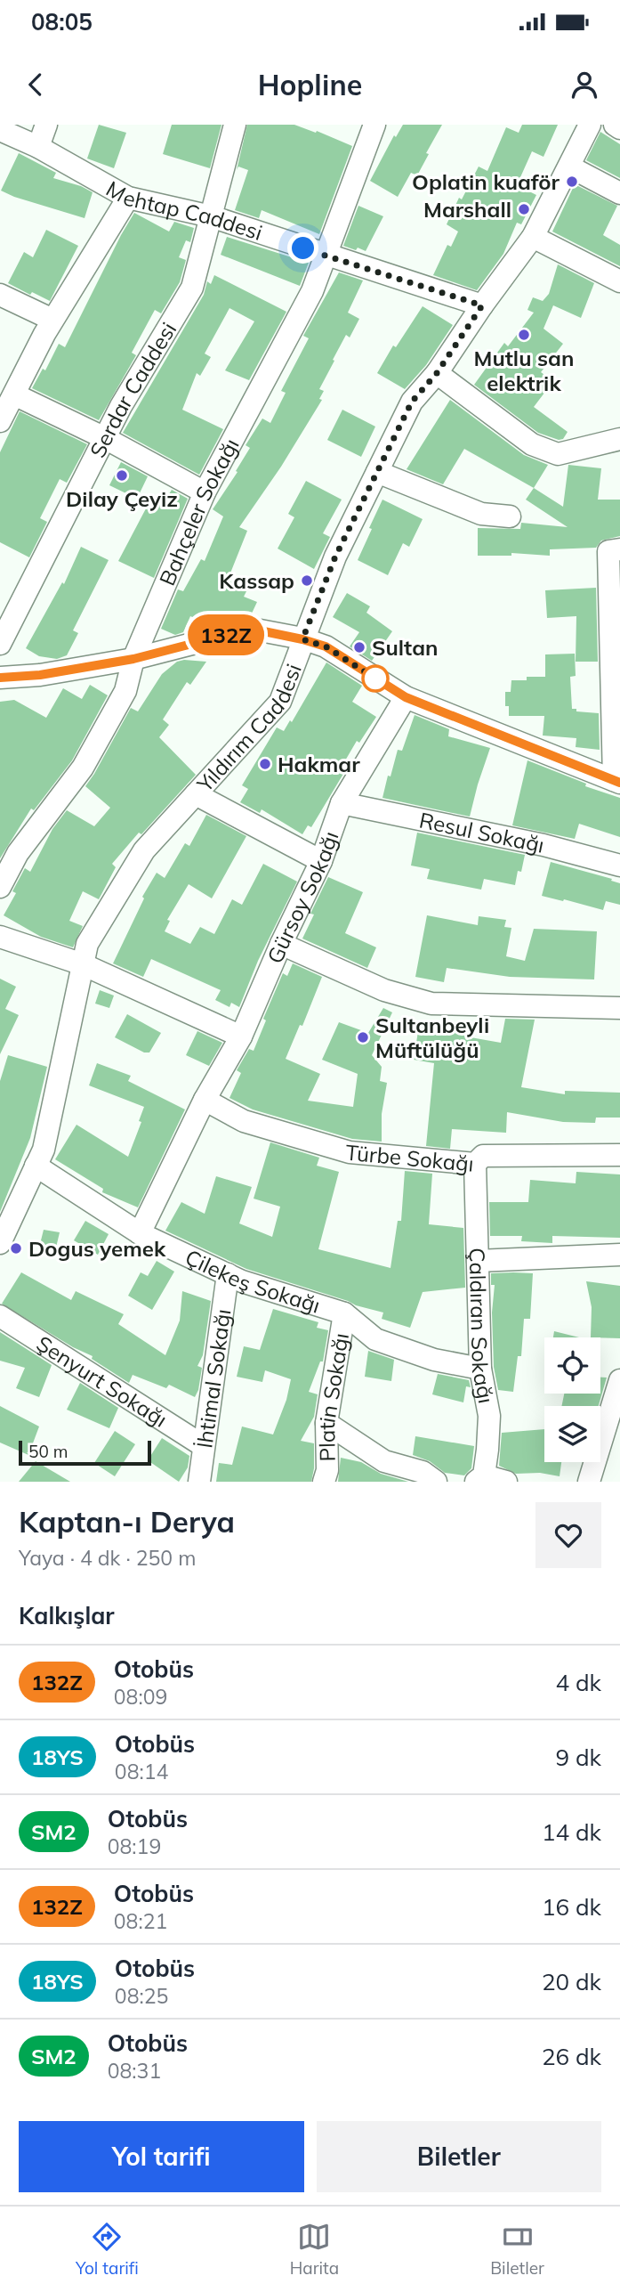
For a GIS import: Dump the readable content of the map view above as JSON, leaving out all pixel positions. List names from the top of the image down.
{
  "streets": {
    "street": [
      "Mehtap Caddesi",
      "Serdar Caddesi",
      "Bahçeler Sokağı",
      "Yıldırım Caddesi",
      "Resul Sokağı",
      "Gürsoy Sokağı",
      "Türbe Sokağı",
      "Çilekeş Sokağı",
      "Çaldıran Sokağı",
      "İhtimal Sokağı",
      "Şenyurt Sokağı",
      "Platin Sokağı"
    ]
  },
  "crossings": [
    ["Mehtap Caddesi", "Serdar Caddesi"],
    ["Mehtap Caddesi", "Bahçeler Sokağı"],
    ["Mehtap Caddesi", "Yıldırım Caddesi"],
    ["Yıldırım Caddesi", "Çilekeş Sokağı"],
    ["Resul Sokağı", "Gürsoy Sokağı"],
    ["Gürsoy Sokağı", "Türbe Sokağı"],
    ["Gürsoy Sokağı", "Çilekeş Sokağı"],
    ["Türbe Sokağı", "Çaldıran Sokağı"],
    ["Çilekeş Sokağı", "Çaldıran Sokağı"],
    ["Çilekeş Sokağı", "İhtimal Sokağı"],
    ["Çilekeş Sokağı", "Platin Sokağı"],
    ["İhtimal Sokağı", "Şenyurt Sokağı"]
  ],
  "places": [
    "Oplatin kuaför",
    "Marshall",
    "Mutlu san elektrik",
    "Dilay Çeyiz",
    "Kassap",
    "Sultan",
    "Hakmar",
    "Sultanbeyli Müftülüğü",
    "Dogus yemek"
  ],
  "lines": ["bus line 132Z"],
  "scale_bar": "50 m",
  "page": {
    "status": "08:05",
    "header": "Hopline",
    "on_map": "132Z",
    "scale": "50 m",
    "heading": [
      ["Kaptan-ı Derya", "Yaya · 4 dk · 250 m"],
      "Kalkışlar"
    ],
    "list": [
      {
        "mark": "132Z",
        "name": "Otobüs",
        "note": "08:09",
        "value": "4 dk"
      },
      {
        "mark": "18YS",
        "name": "Otobüs",
        "note": "08:14",
        "value": "9 dk"
      },
      {
        "mark": "SM2",
        "name": "Otobüs",
        "note": "08:19",
        "value": "14 dk"
      },
      {
        "mark": "132Z",
        "name": "Otobüs",
        "note": "08:21",
        "value": "16 dk"
      },
      {
        "mark": "18YS",
        "name": "Otobüs",
        "note": "08:25",
        "value": "20 dk"
      },
      {
        "mark": "SM2",
        "name": "Otobüs",
        "note": "08:31",
        "value": "26 dk"
      }
    ],
    "buttons": ["Yol tarifi", "Biletler"],
    "tabs": ["Yol tarifi", "Harita", "Biletler"]
  }
}
